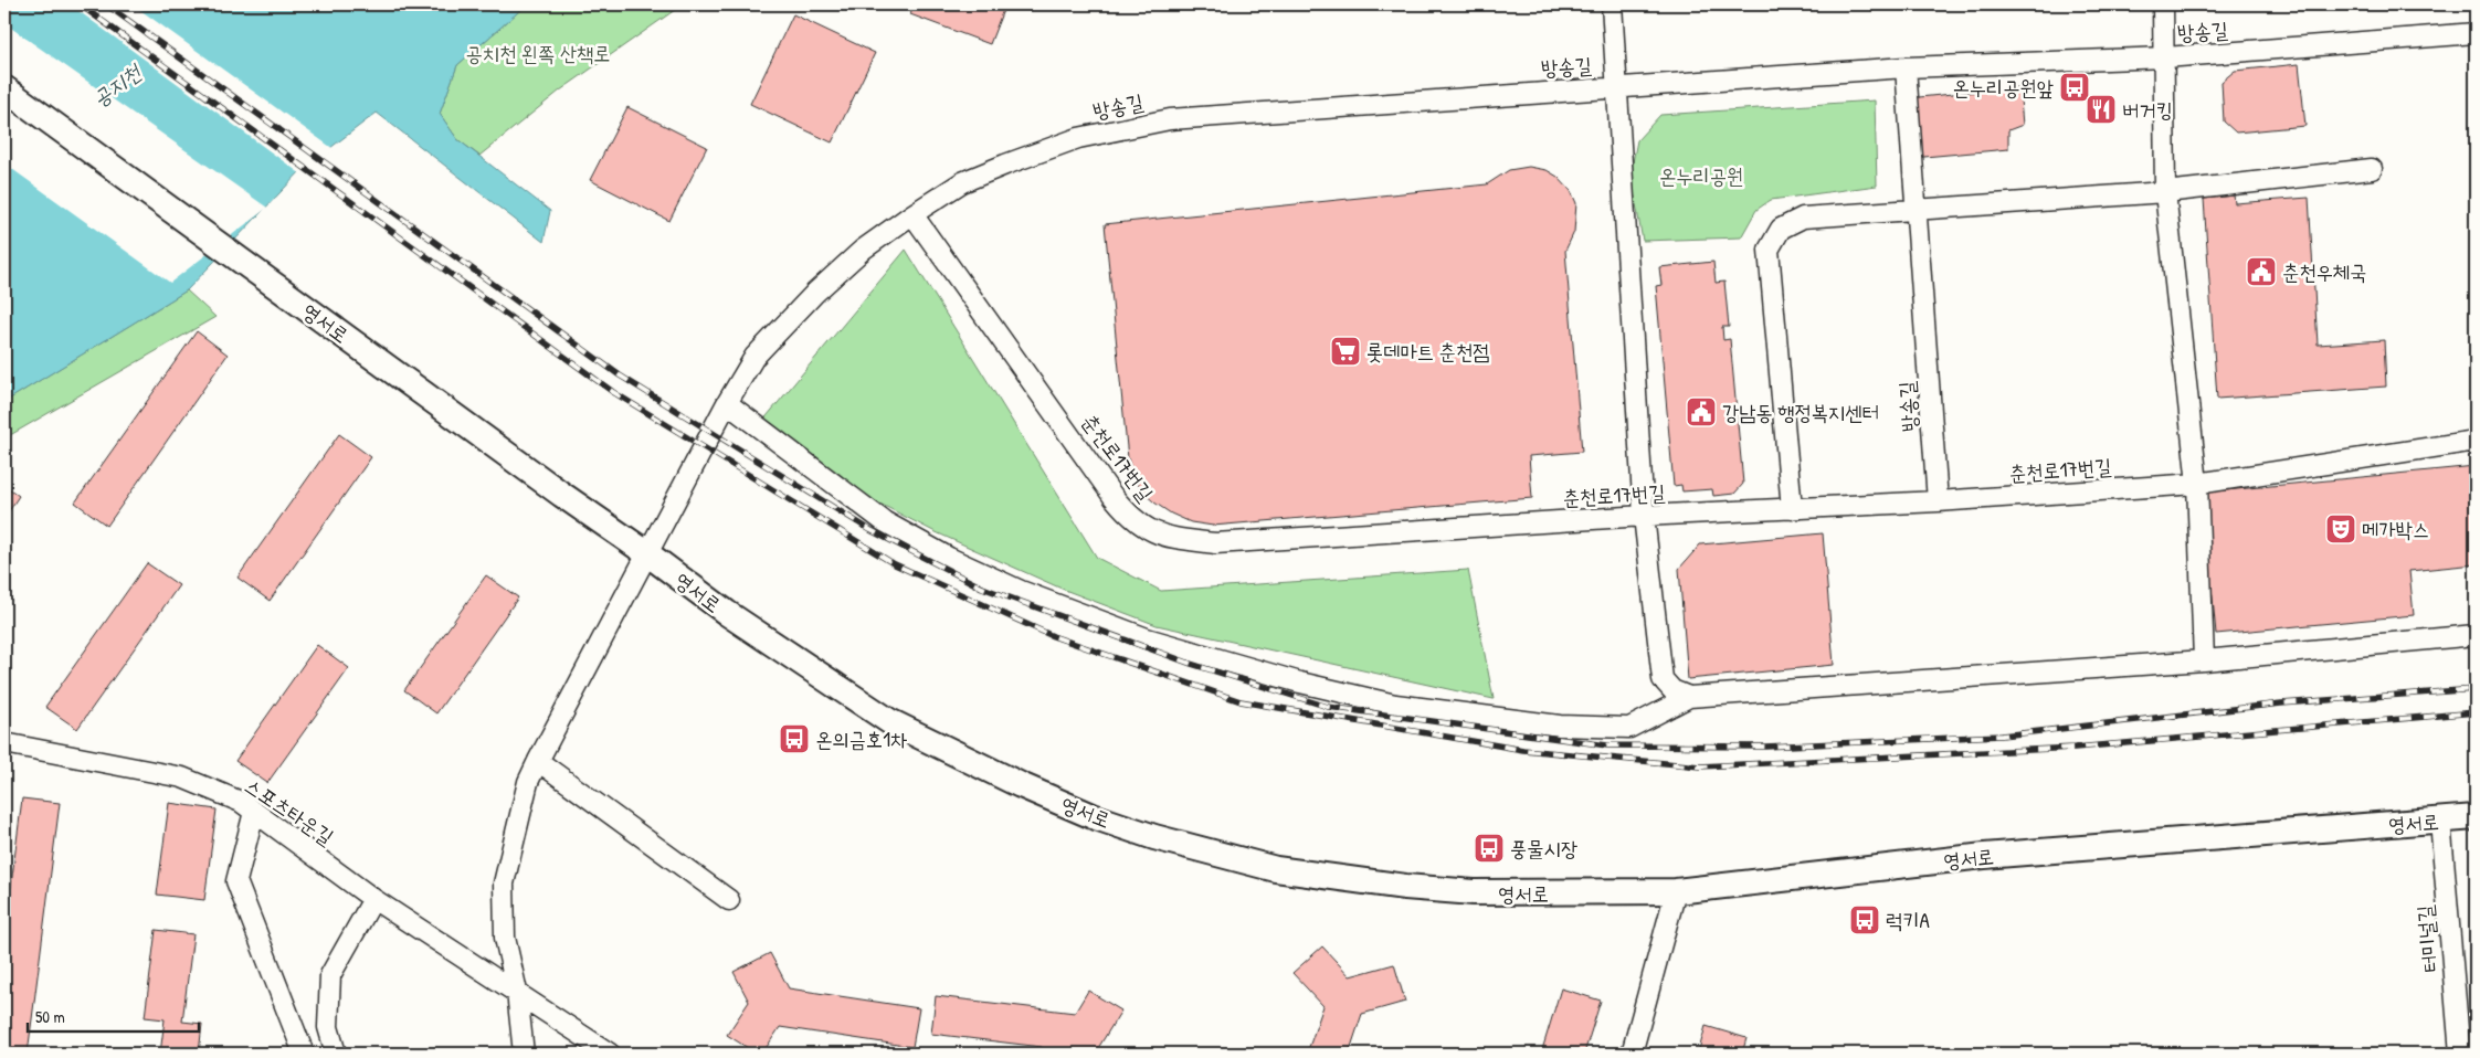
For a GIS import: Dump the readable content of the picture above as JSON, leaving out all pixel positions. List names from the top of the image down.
{
  "streets": {
    "street": [
      "방송길",
      "영서로",
      "춘천로17번길",
      "스포츠타운길",
      "터미널길"
    ]
  },
  "crossings": [
    ["방송길", "춘천로17번길"],
    ["영서로", "터미널길"]
  ],
  "water": ["공지천"],
  "parks": ["공치천 왼쪽 산책로", "온누리공원"],
  "places": {
    "bus stop": [
      "온누리공원앞",
      "온의금호1차",
      "풍물시장",
      "럭키A"
    ],
    "restaurant": ["버거킹"],
    "public building": ["춘천우체국", "강남동 행정복지센터"],
    "supermarket": ["롯데마트 춘천점"],
    "theatre": ["메가박스"]
  },
  "scale_bar": "50 m"
}
